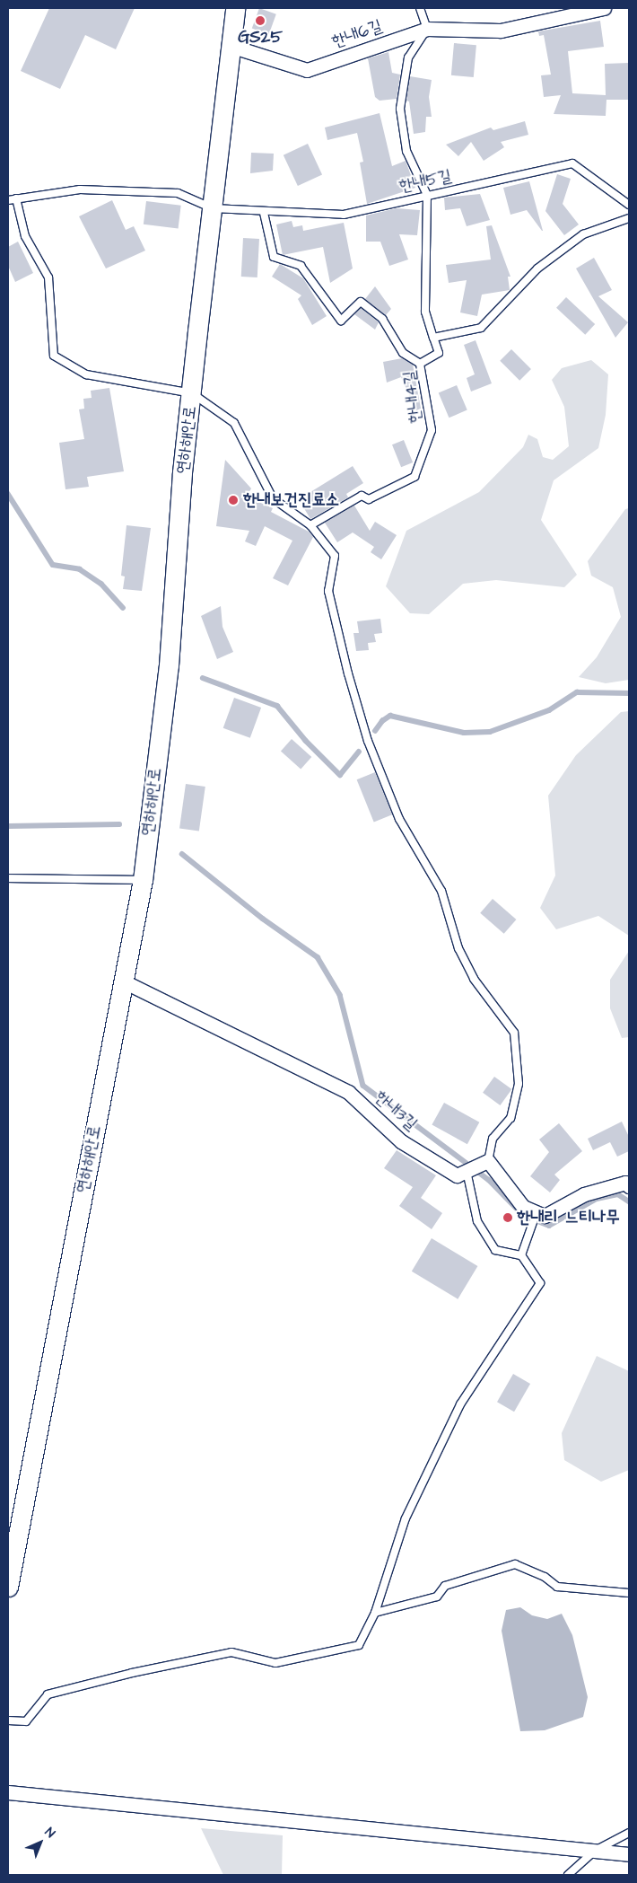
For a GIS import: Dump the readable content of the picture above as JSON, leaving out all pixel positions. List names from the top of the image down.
{
  "streets": {
    "street": ["한내6길", "연하해안로", "한내3길"],
    "lane": ["한내5길", "한내4길"]
  },
  "crossings": [
    ["한내6길", "연하해안로"],
    ["한내5길", "연하해안로"],
    ["연하해안로", "한내3길"]
  ],
  "places": ["GS25", "한내보건진료소", "한내리 느티나무"],
  "north": "top right"
}
